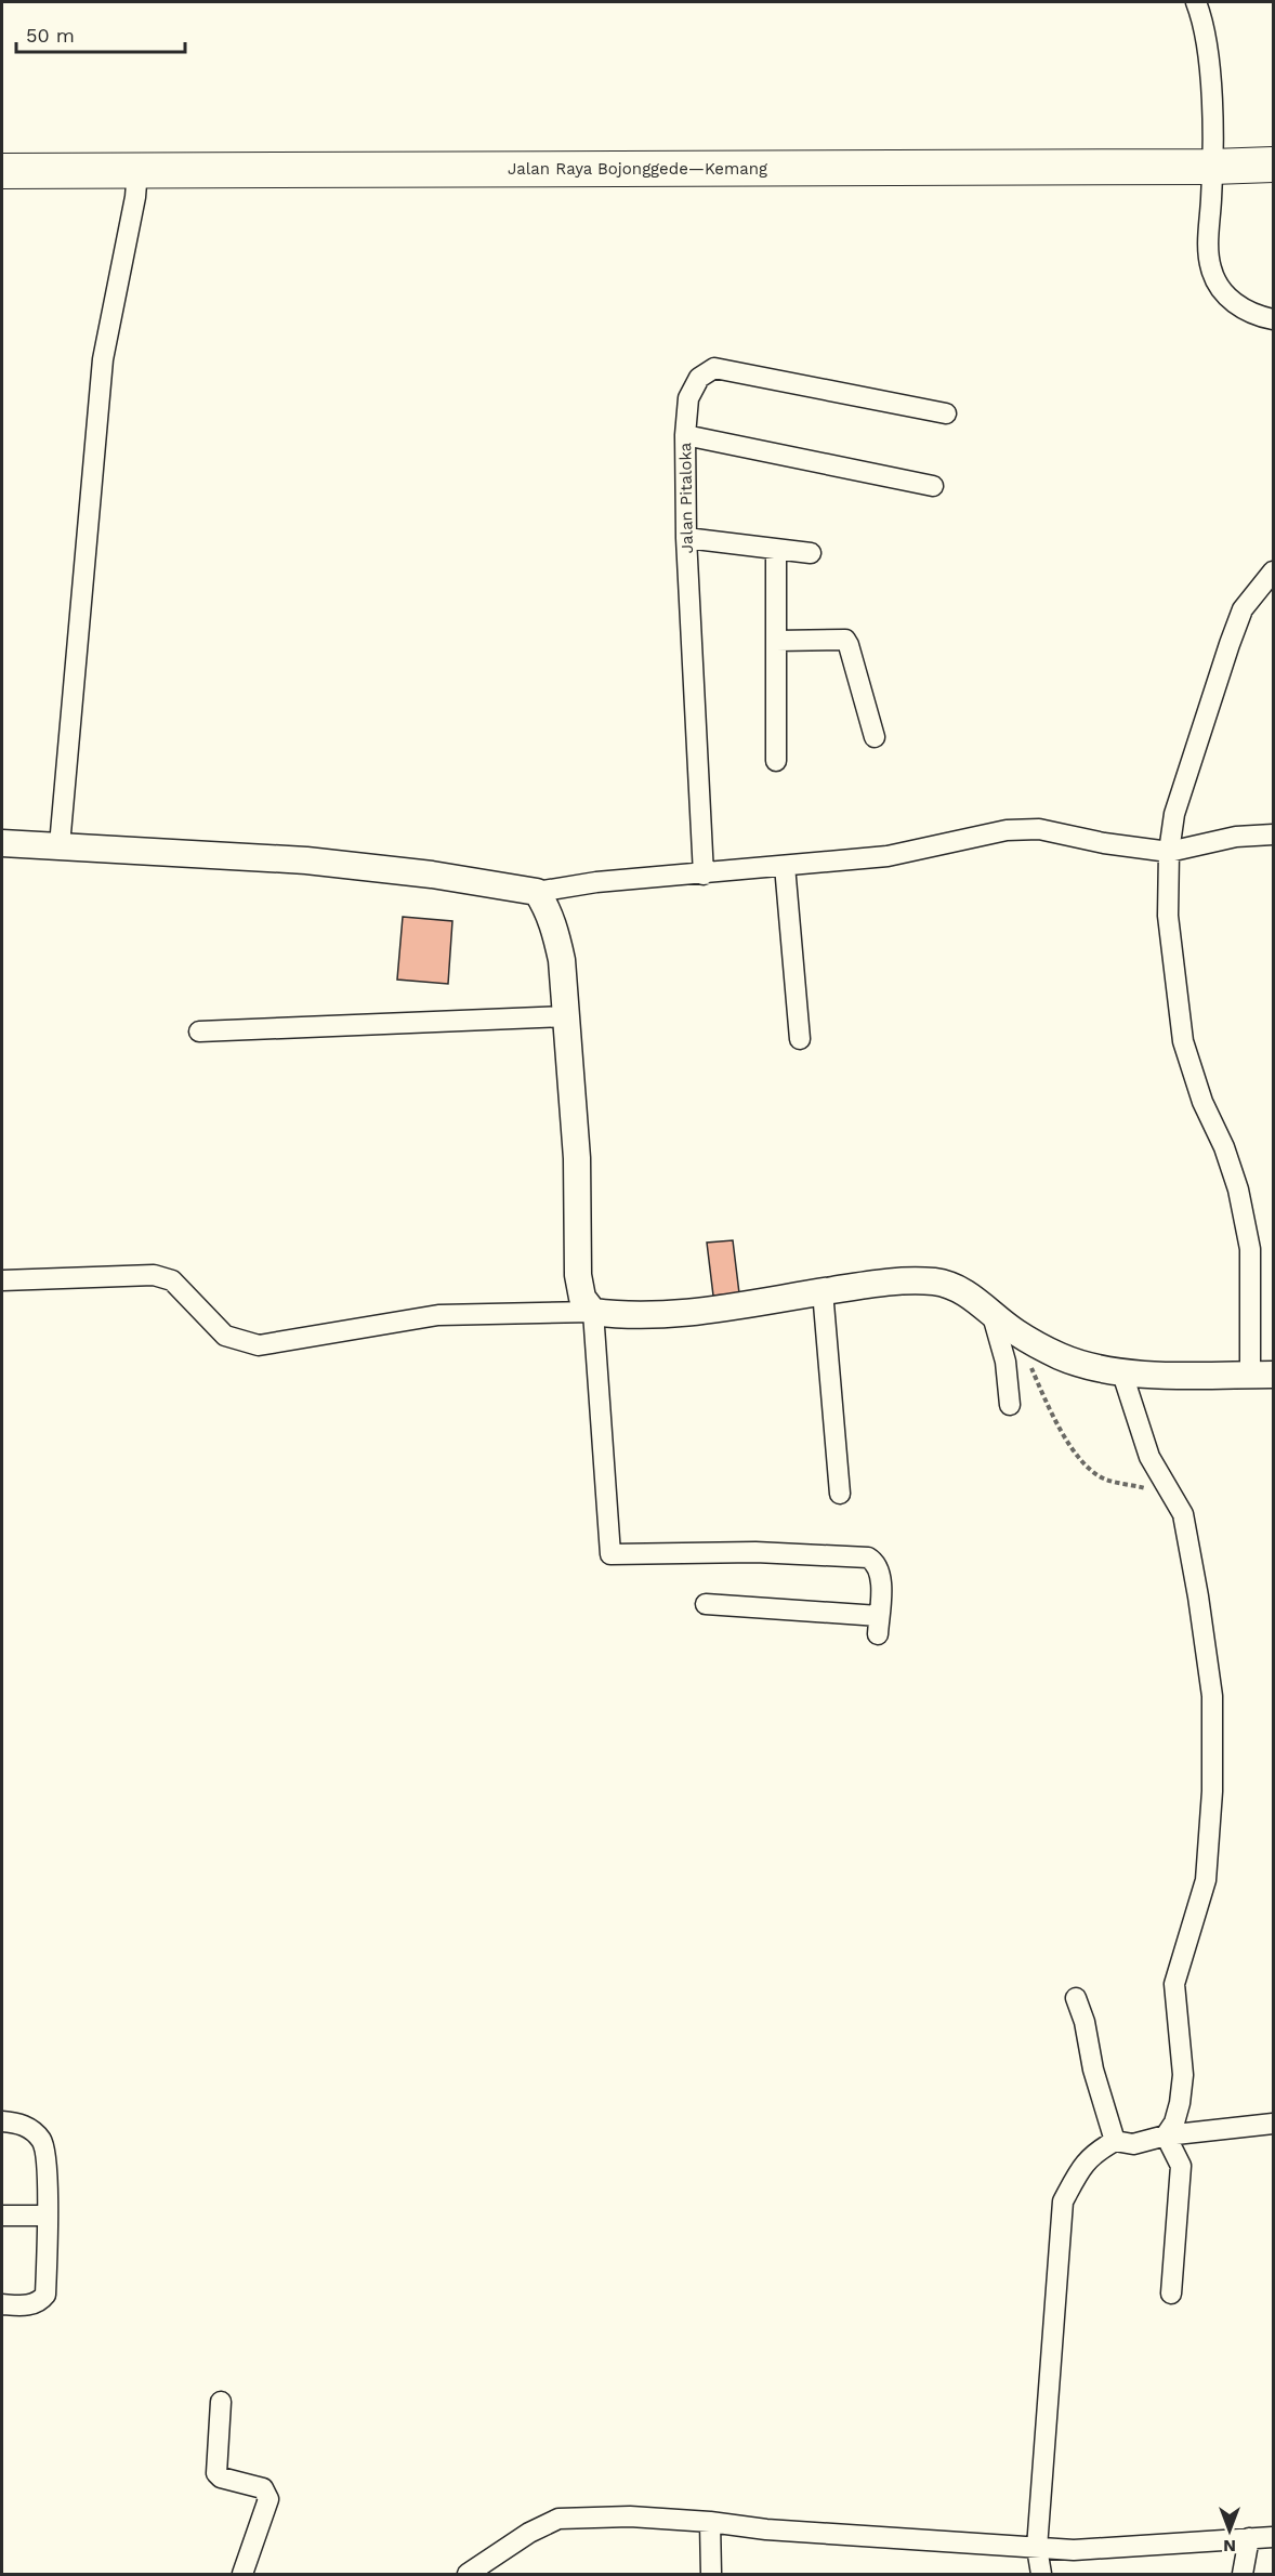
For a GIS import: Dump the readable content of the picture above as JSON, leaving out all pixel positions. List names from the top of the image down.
{
  "streets": {
    "highway": ["Jalan Raya Bojonggede—Kemang"],
    "street": ["Jalan Pitaloka"]
  },
  "scale_bar": "50 m",
  "north": "bottom"
}
